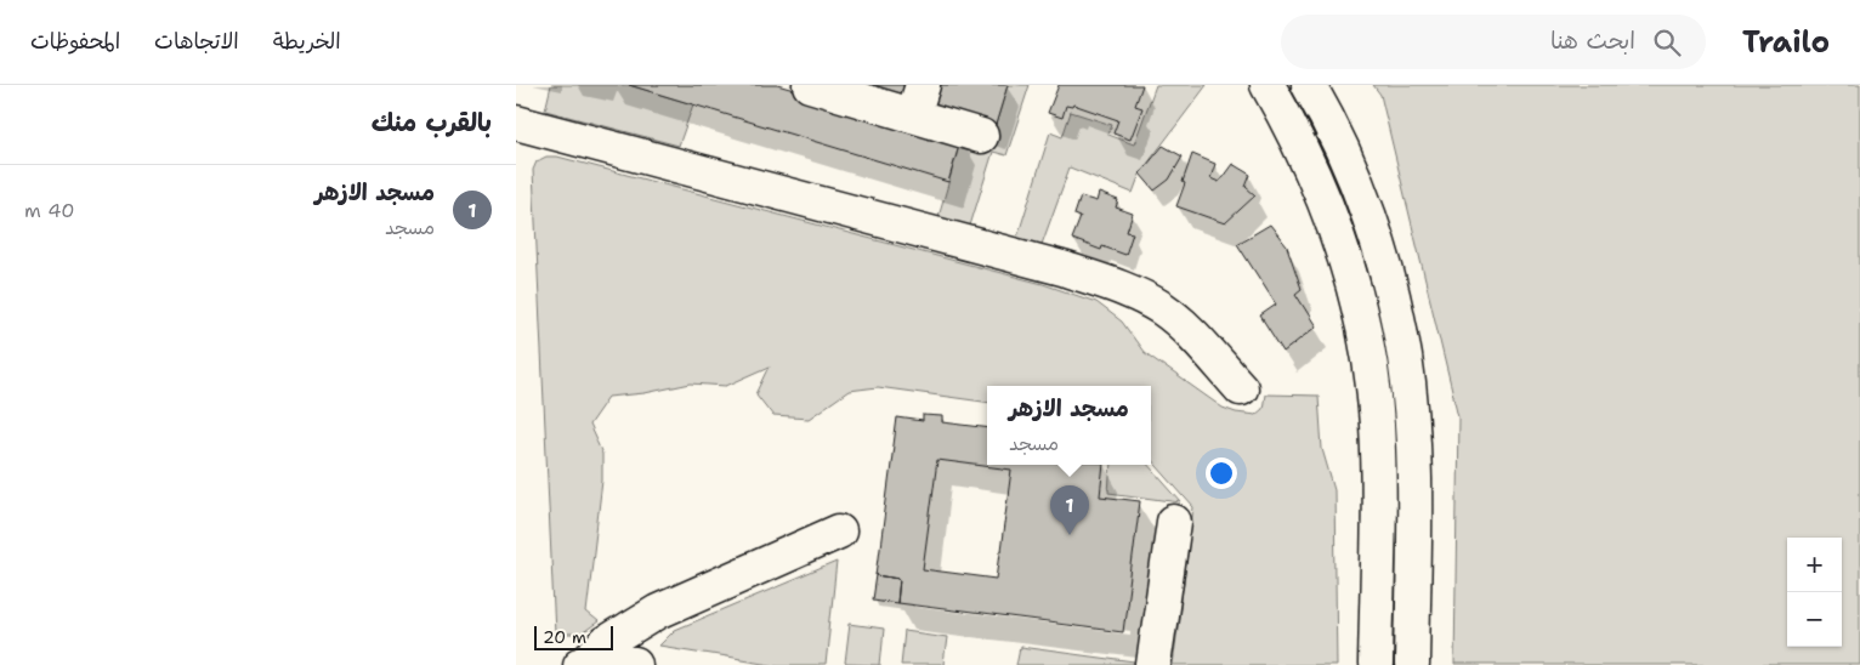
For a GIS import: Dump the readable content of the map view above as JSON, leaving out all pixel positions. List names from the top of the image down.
{
  "scale_bar": "20 m",
  "page": {
    "header": "Trailo",
    "search": "ابحث هنا",
    "nav": ["الخريطة", "الاتجاهات", "المحفوظات"],
    "heading": "بالقرب منك",
    "list": [
      {
        "mark": "1",
        "name": "مسجد الازهر",
        "note": "مسجد",
        "value": "40 m"
      }
    ],
    "popup": ["مسجد الازهر", "مسجد"],
    "pins": "1",
    "map_buttons": ["+", "−"],
    "scale": "20 m"
  }
}
